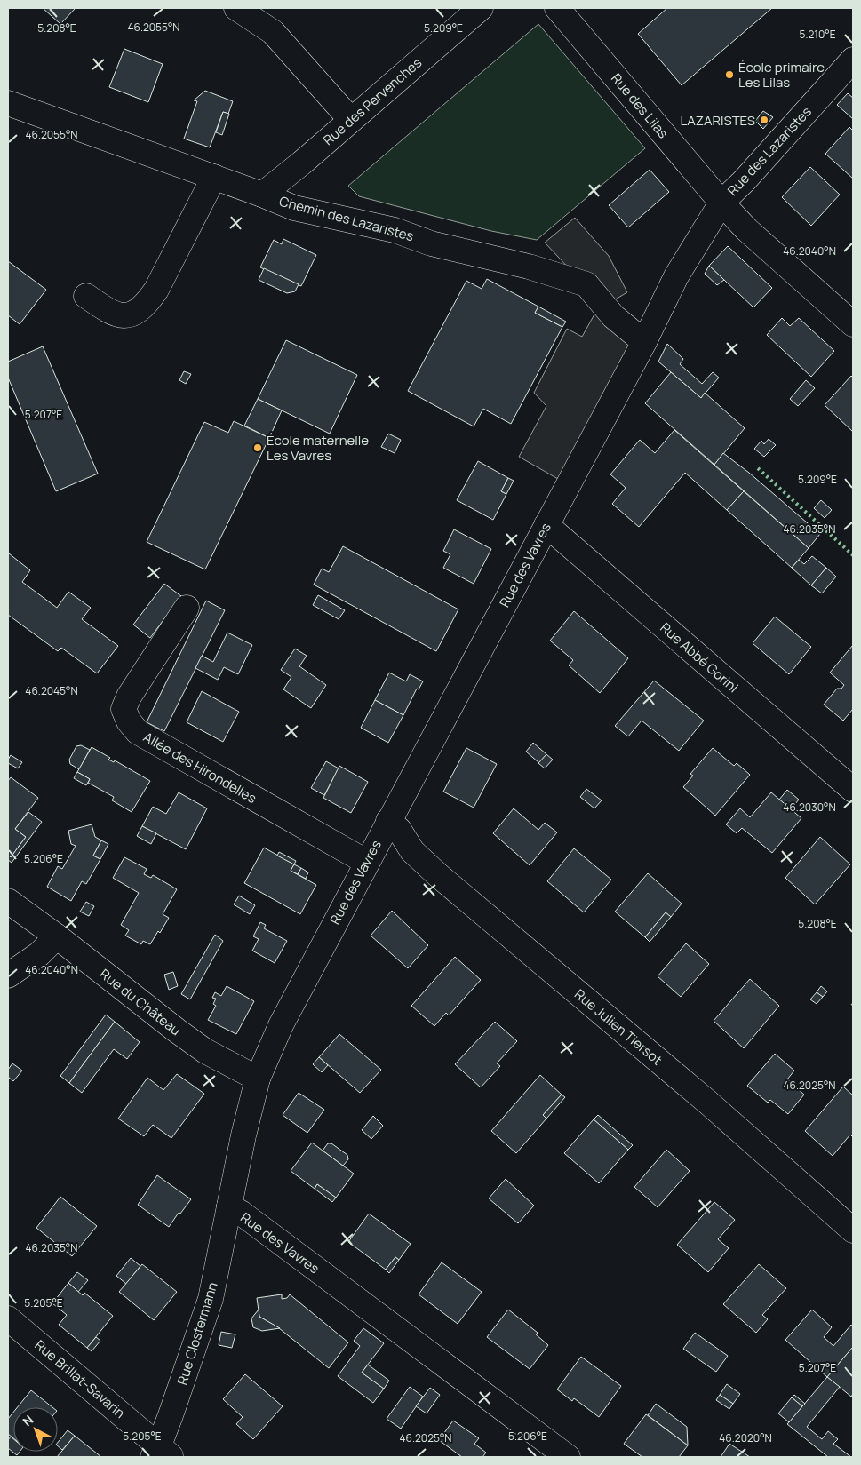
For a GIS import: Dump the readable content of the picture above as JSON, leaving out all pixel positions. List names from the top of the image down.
{
  "streets": {
    "street": [
      "Rue des Pervenches",
      "Rue des Lilas",
      "Rue des Lazaristes",
      "Chemin des Lazaristes",
      "Rue des Vavres",
      "Rue Abbé Gorini",
      "Allée des Hirondelles",
      "Rue du Château",
      "Rue Julien Tiersot",
      "Rue Clostermann",
      "Rue Brillat-Savarin"
    ]
  },
  "crossings": [
    ["Rue des Pervenches", "Chemin des Lazaristes"],
    ["Rue des Lilas", "Rue des Lazaristes"],
    ["Rue des Lilas", "Rue des Vavres"],
    ["Rue des Lazaristes", "Rue des Vavres"],
    ["Chemin des Lazaristes", "Rue des Vavres"],
    ["Rue des Vavres", "Rue Abbé Gorini"],
    ["Rue des Vavres", "Allée des Hirondelles"],
    ["Rue des Vavres", "Rue du Château"],
    ["Rue des Vavres", "Rue Julien Tiersot"],
    ["Rue des Vavres", "Rue Clostermann"],
    ["Rue Clostermann", "Rue Brillat-Savarin"]
  ],
  "places": ["École primaire Les Lilas", "LAZARISTES", "École maternelle Les Vavres"],
  "north": "top left",
  "coordinates": [
    "46.2055°N",
    "5.208°E",
    "5.209°E",
    "5.210°E",
    "46.2040°N",
    "5.207°E",
    "46.2035°N",
    "46.2045°N",
    "46.2030°N",
    "5.206°E",
    "46.2025°N",
    "5.205°E",
    "46.2020°N"
  ]
}
